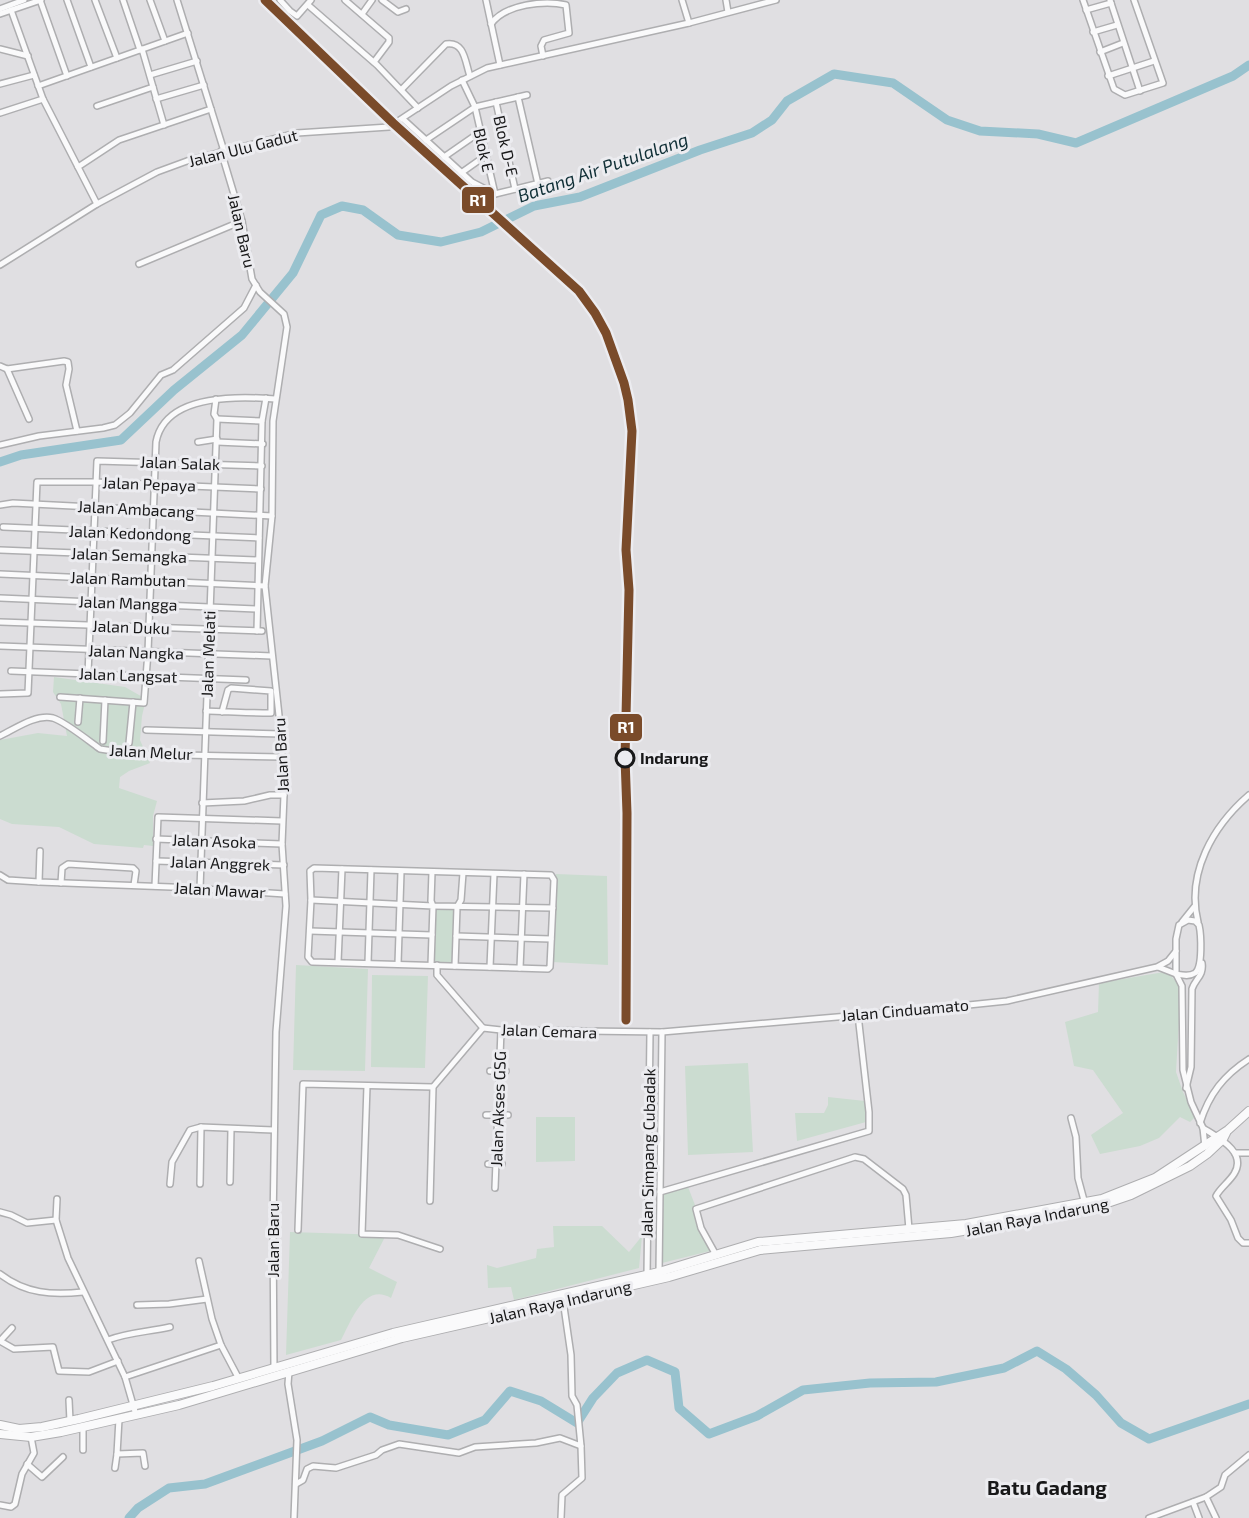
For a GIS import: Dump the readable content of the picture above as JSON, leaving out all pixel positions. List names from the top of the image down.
{
  "streets": {
    "highway": ["Jalan Raya Indarung"],
    "street": [
      "Blok D-E",
      "Jalan Ulu Gadut",
      "Blok E",
      "Jalan Baru",
      "Jalan Salak",
      "Jalan Pepaya",
      "Jalan Ambacang",
      "Jalan Kedondong",
      "Jalan Semangka",
      "Jalan Rambutan",
      "Jalan Mangga",
      "Jalan Duku",
      "Jalan Nangka",
      "Jalan Melati",
      "Jalan Langsat",
      "Jalan Melur",
      "Jalan Asoka",
      "Jalan Anggrek",
      "Jalan Mawar",
      "Jalan Cinduamato",
      "Jalan Cemara",
      "Jalan Akses GSG",
      "Jalan Simpang Cubadak"
    ]
  },
  "crossings": [
    ["Jalan Ulu Gadut", "Blok E"],
    ["Jalan Ulu Gadut", "Jalan Baru"],
    ["Jalan Baru", "Jalan Ambacang"],
    ["Jalan Baru", "Jalan Rambutan"],
    ["Jalan Baru", "Jalan Nangka"],
    ["Jalan Baru", "Jalan Melur"],
    ["Jalan Baru", "Jalan Asoka"],
    ["Jalan Baru", "Jalan Anggrek"],
    ["Jalan Baru", "Jalan Mawar"],
    ["Jalan Baru", "Jalan Raya Indarung"],
    ["Jalan Salak", "Jalan Pepaya"],
    ["Jalan Salak", "Jalan Melati"],
    ["Jalan Pepaya", "Jalan Ambacang"],
    ["Jalan Pepaya", "Jalan Melati"],
    ["Jalan Ambacang", "Jalan Melati"],
    ["Jalan Kedondong", "Jalan Melati"],
    ["Jalan Semangka", "Jalan Melati"],
    ["Jalan Rambutan", "Jalan Melati"],
    ["Jalan Mangga", "Jalan Duku"],
    ["Jalan Mangga", "Jalan Melati"],
    ["Jalan Duku", "Jalan Melati"],
    ["Jalan Nangka", "Jalan Melati"],
    ["Jalan Melati", "Jalan Langsat"],
    ["Jalan Melati", "Jalan Melur"],
    ["Jalan Melati", "Jalan Asoka"],
    ["Jalan Melati", "Jalan Anggrek"],
    ["Jalan Melati", "Jalan Mawar"],
    ["Jalan Asoka", "Jalan Anggrek"],
    ["Jalan Asoka", "Jalan Mawar"],
    ["Jalan Cinduamato", "Jalan Cemara"],
    ["Jalan Cinduamato", "Jalan Simpang Cubadak"],
    ["Jalan Cemara", "Jalan Akses GSG"],
    ["Jalan Cemara", "Jalan Simpang Cubadak"],
    ["Jalan Simpang Cubadak", "Jalan Raya Indarung"]
  ],
  "districts": ["Batu Gadang"],
  "water": ["Batang Air Putulalang"],
  "places": ["Indarung"],
  "lines": ["transit line R1"]
}
